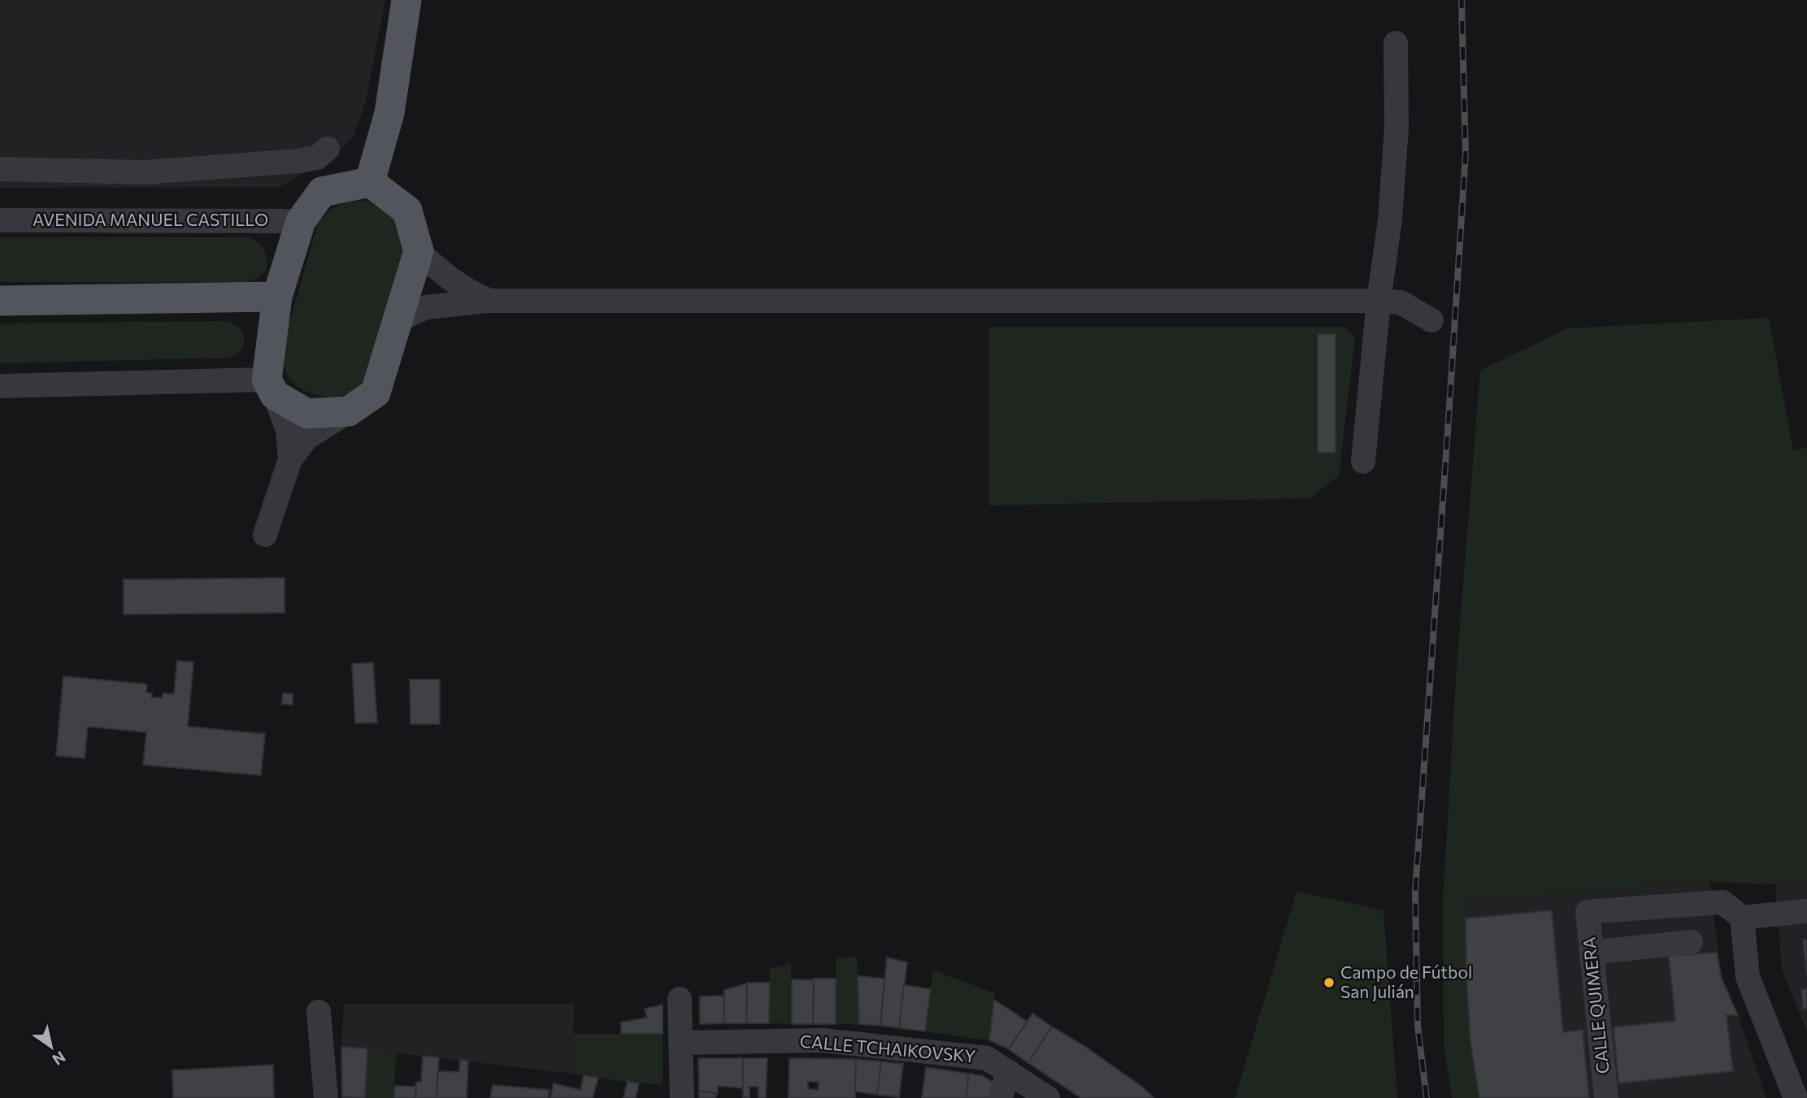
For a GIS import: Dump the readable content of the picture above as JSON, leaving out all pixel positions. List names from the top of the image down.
{
  "streets": {
    "street": ["AVENIDA MANUEL CASTILLO", "CALLE QUIMERA", "CALLE TCHAIKOVSKY"]
  },
  "places": ["Campo de Fútbol San Julián"],
  "north": "bottom right"
}
